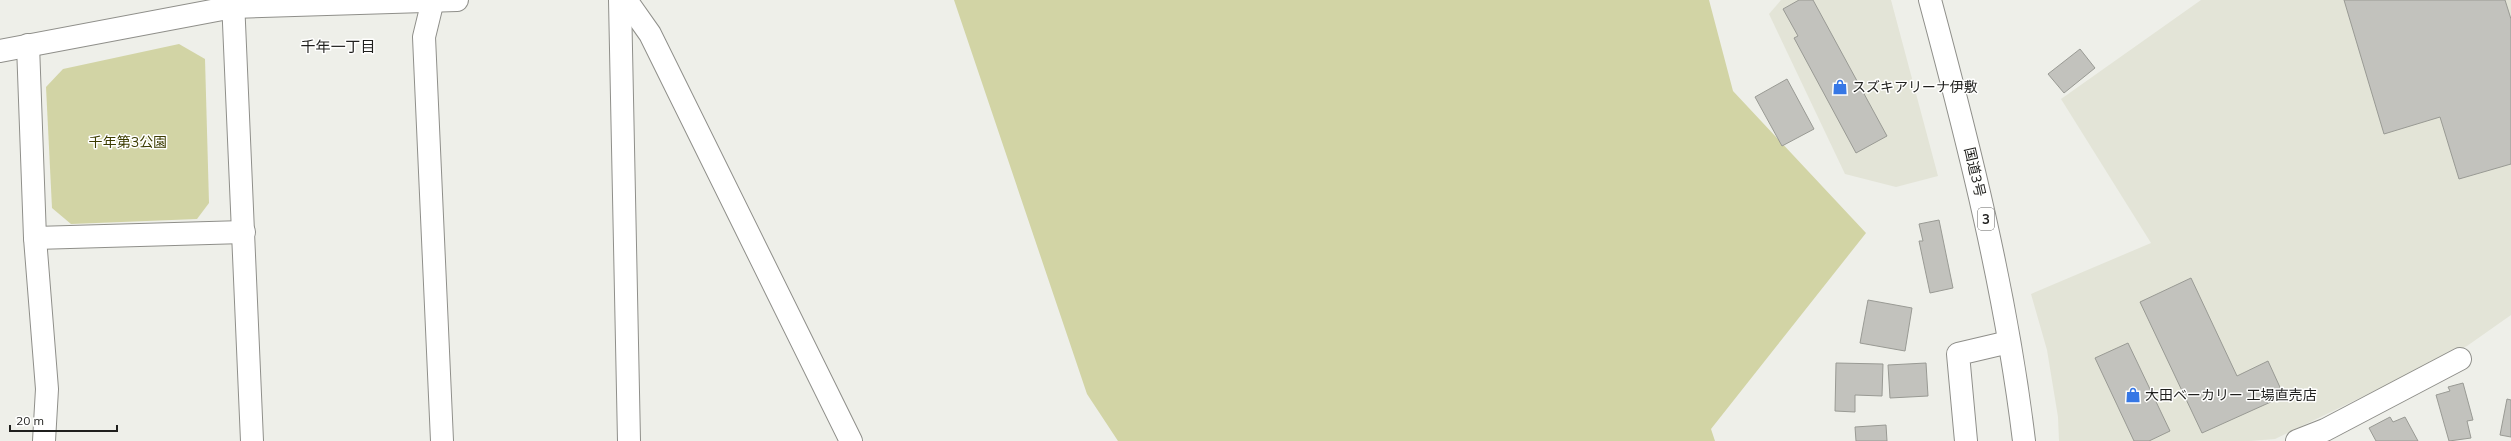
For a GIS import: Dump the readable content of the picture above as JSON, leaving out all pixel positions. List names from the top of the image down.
{
  "streets": {
    "main road": ["国道3号", "3"]
  },
  "districts": ["千年一丁目"],
  "parks": ["千年第3公園"],
  "places": {
    "shop": ["スズキアリーナ伊敷", "大田ベーカリー 工場直売店"]
  },
  "scale_bar": "20 m"
}
